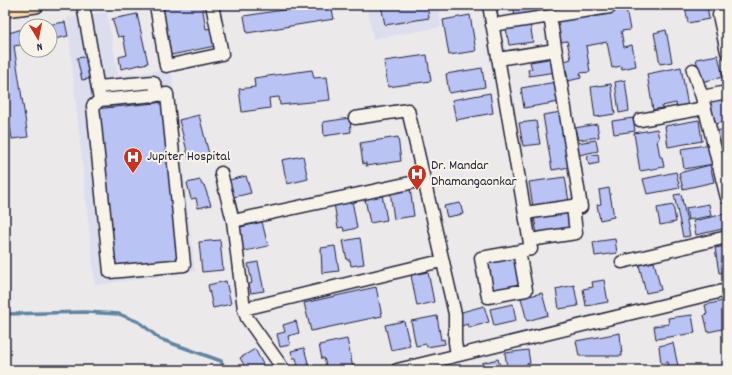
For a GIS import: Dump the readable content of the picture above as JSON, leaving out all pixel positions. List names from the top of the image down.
{
  "places": {
    "hospital": ["Jupiter Hospital", "Dr. Mandar Dhamangaonkar"]
  },
  "north": "bottom"
}
